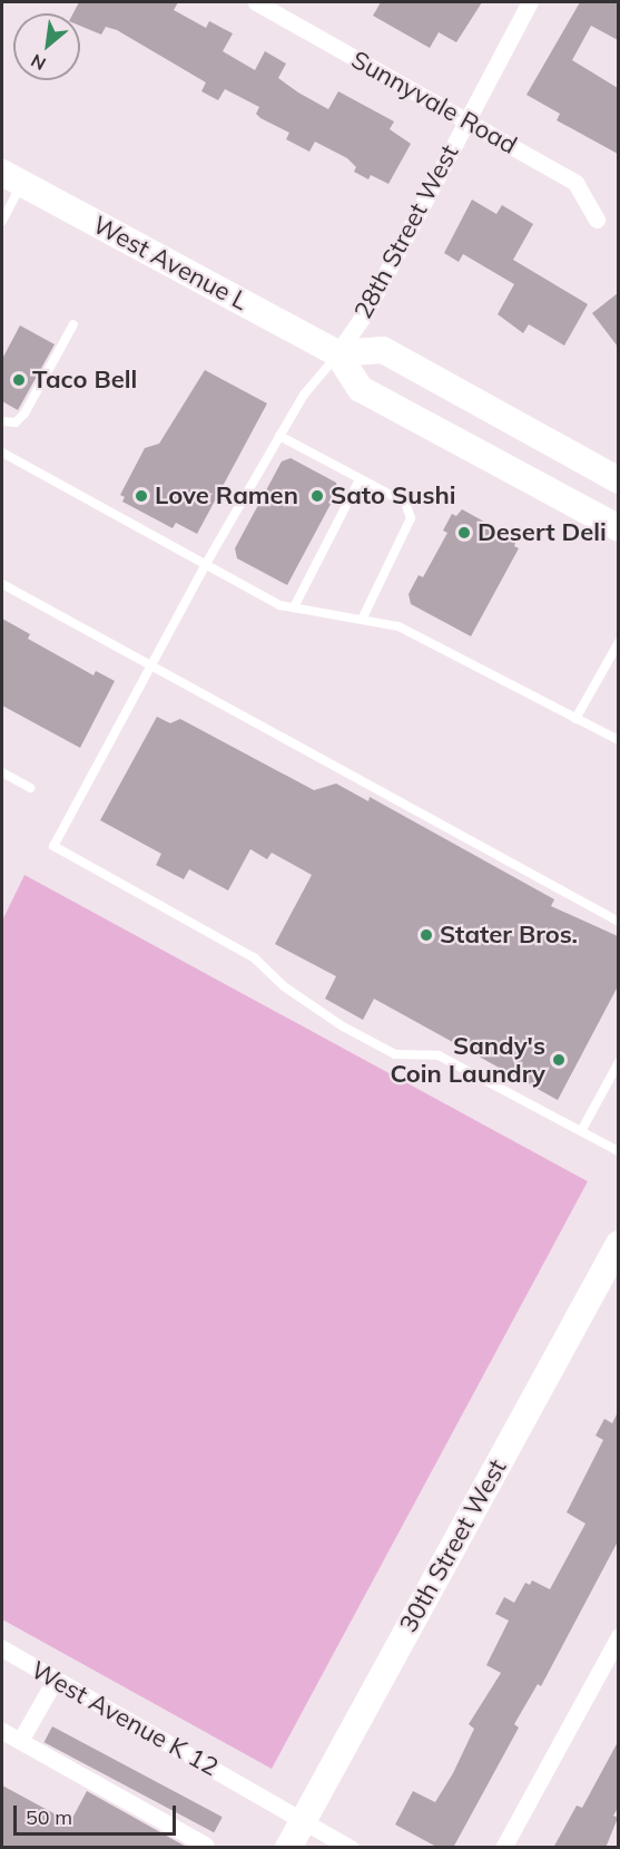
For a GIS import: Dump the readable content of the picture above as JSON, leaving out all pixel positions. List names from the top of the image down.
{
  "streets": {
    "main road": ["West Avenue L", "30th Street West"],
    "street": ["Sunnyvale Road", "28th Street West", "West Avenue K 12"]
  },
  "crossings": [
    ["Sunnyvale Road", "28th Street West"],
    ["28th Street West", "West Avenue L"],
    ["30th Street West", "West Avenue K 12"]
  ],
  "places": [
    "Taco Bell",
    "Love Ramen",
    "Sato Sushi",
    "Desert Deli",
    "Stater Bros.",
    "Sandy's Coin Laundry"
  ],
  "scale_bar": "50 m",
  "north": "bottom left"
}
